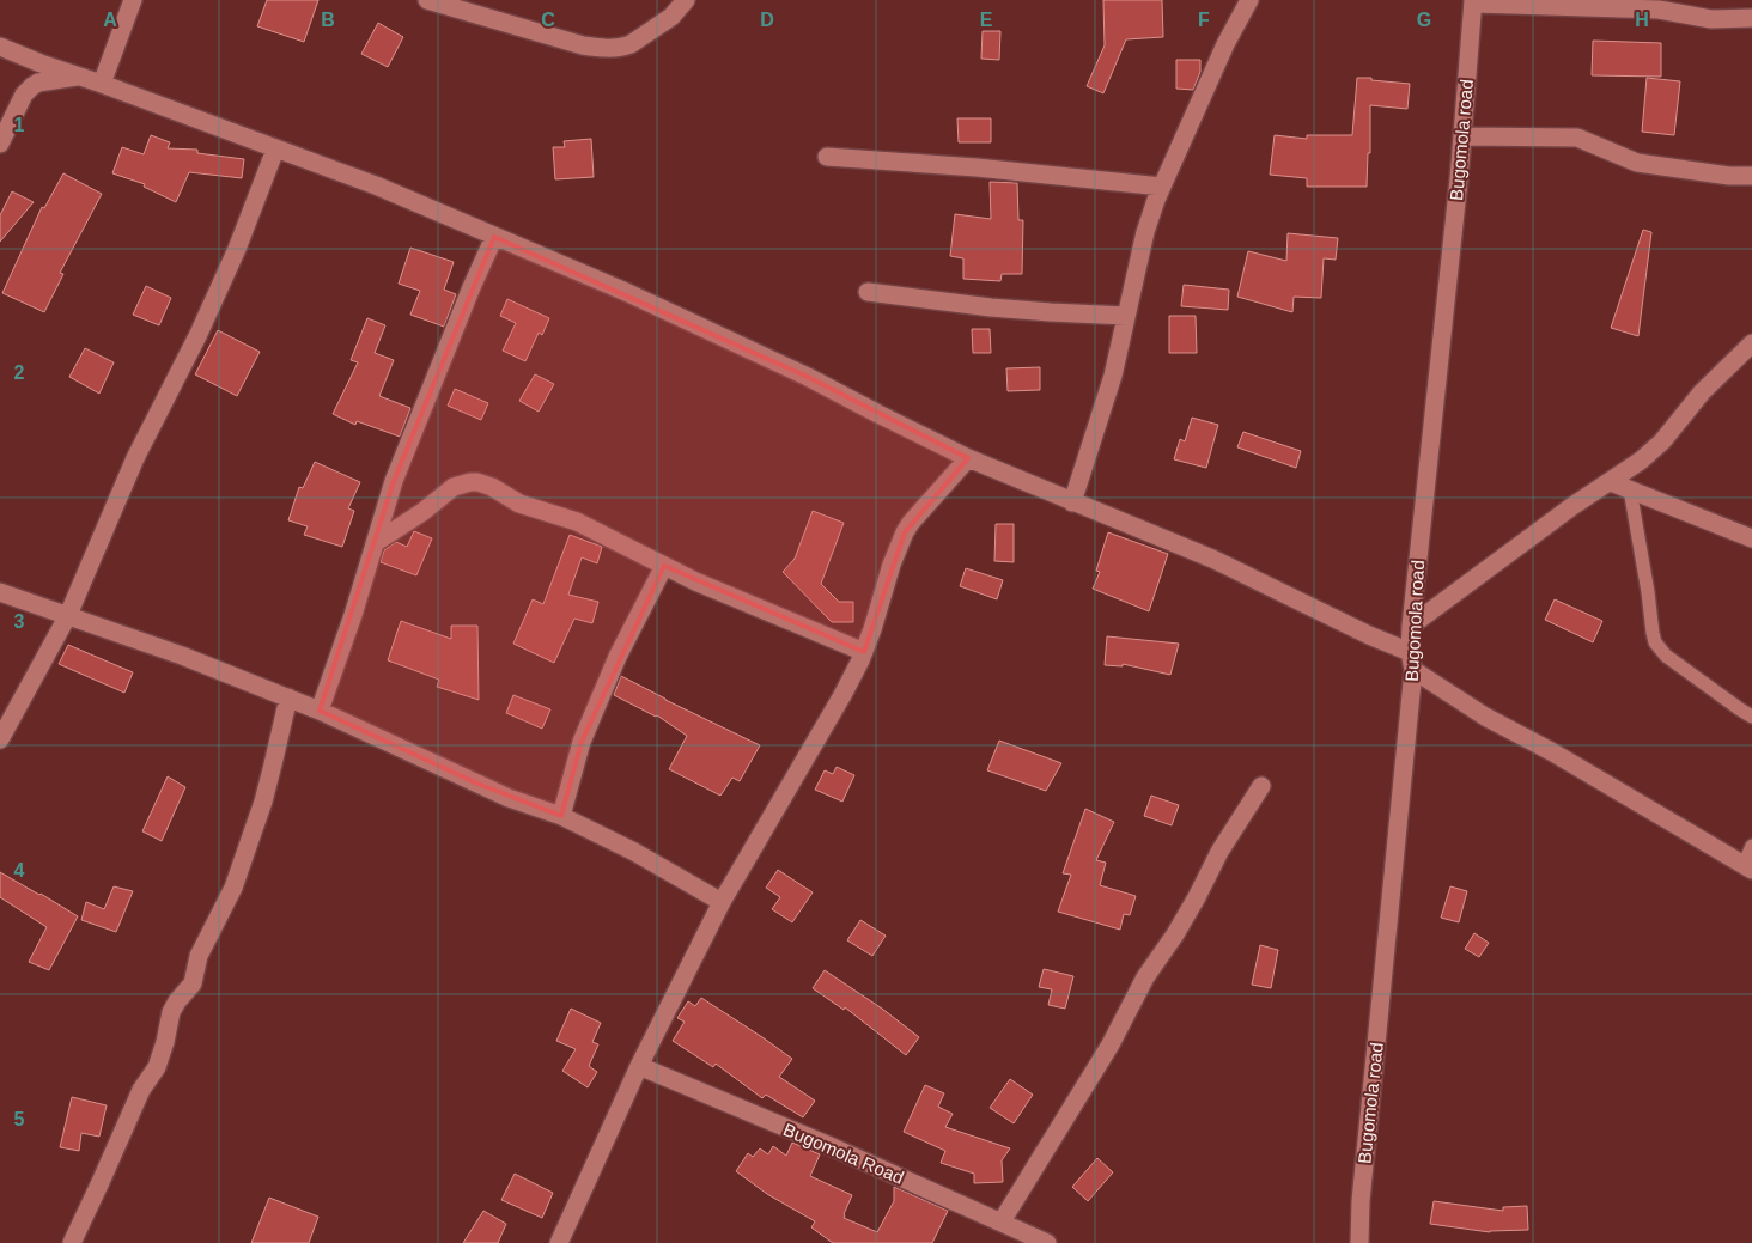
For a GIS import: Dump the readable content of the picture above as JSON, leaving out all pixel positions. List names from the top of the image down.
{
  "streets": {
    "street": ["Bugomola road", "Bugomola Road"]
  },
  "grid": {
    "columns": [
      "A",
      "B",
      "C",
      "D",
      "E",
      "F",
      "G",
      "H"
    ],
    "rows": [
      "1",
      "2",
      "3",
      "4",
      "5"
    ]
  }
}
